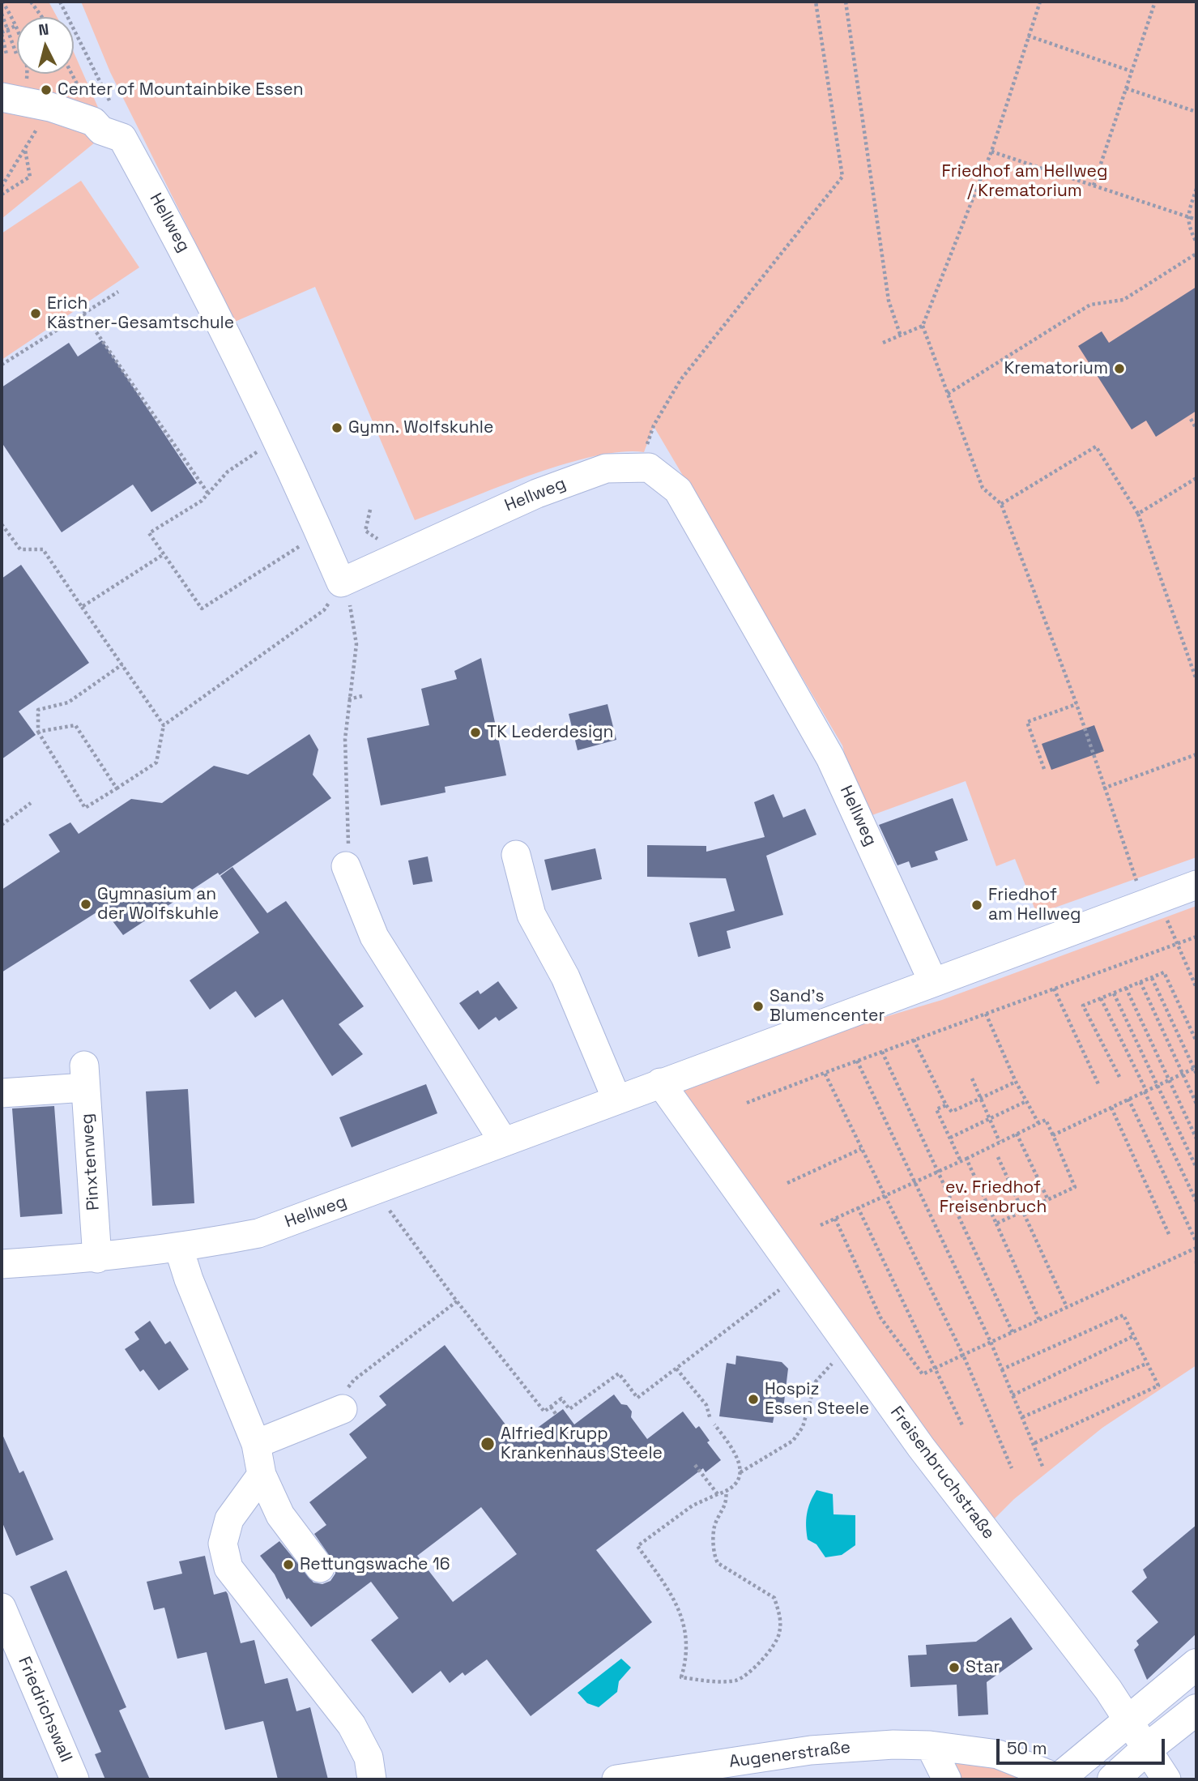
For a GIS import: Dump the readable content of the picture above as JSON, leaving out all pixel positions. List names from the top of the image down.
{
  "streets": {
    "street": [
      "Hellweg",
      "Pinxtenweg",
      "Freisenbruchstraße",
      "Friedrichswall",
      "Augenerstraße"
    ]
  },
  "crossings": [
    ["Hellweg", "Pinxtenweg"],
    ["Hellweg", "Freisenbruchstraße"]
  ],
  "parks": ["Friedhof am Hellweg / Krematorium", "ev. Friedhof Freisenbruch"],
  "places": [
    "Center of Mountainbike Essen",
    "Erich Kästner-Gesamtschule",
    "Krematorium",
    "Gymn. Wolfskuhle",
    "TK Lederdesign",
    "Gymnasium an der Wolfskuhle",
    "Friedhof am Hellweg",
    "Sand's Blumencenter",
    "Hospiz Essen Steele",
    "Alfried Krupp Krankenhaus Steele",
    "Rettungswache 16",
    "Star"
  ],
  "scale_bar": "50 m",
  "north": "top"
}
